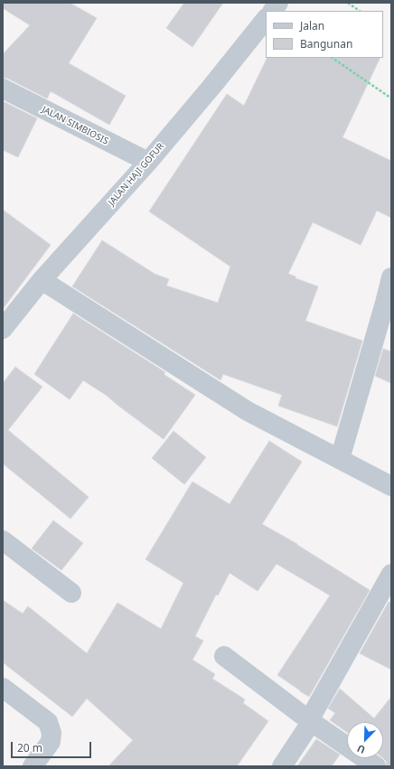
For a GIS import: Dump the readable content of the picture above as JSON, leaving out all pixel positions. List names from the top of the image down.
{
  "streets": {
    "street": ["JALAN SIMBIOSIS", "JALAN HAJI GOFUR"]
  },
  "crossings": [
    ["JALAN SIMBIOSIS", "JALAN HAJI GOFUR"]
  ],
  "legend": ["Jalan", "Bangunan"],
  "scale_bar": "20 m",
  "north": "bottom left"
}
